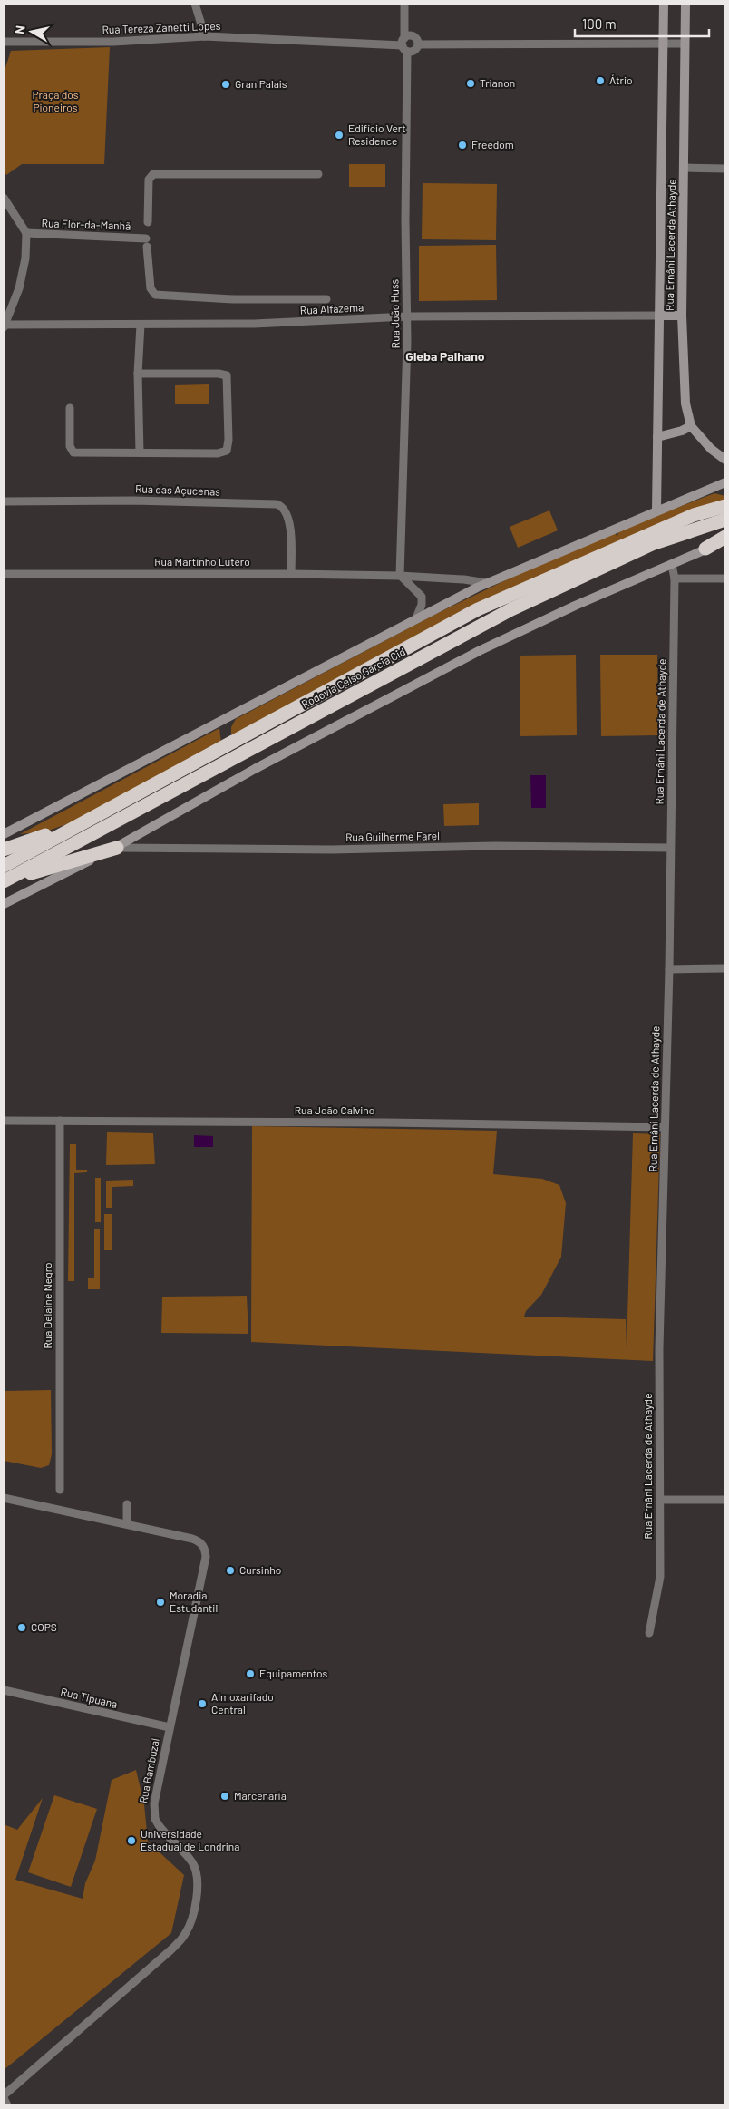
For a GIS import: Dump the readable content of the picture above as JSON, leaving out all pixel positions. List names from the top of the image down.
{
  "streets": {
    "highway": ["Rodovia Celso Garcia Cid"],
    "street": [
      "Rua Tereza Zanetti Lopes",
      "Rua Flor-da-Manhã",
      "Rua Ernâni Lacerda Athayde",
      "Rua Alfazema",
      "Rua João Huss",
      "Rua das Açucenas",
      "Rua Martinho Lutero",
      "Rua Ernâni Lacerda de Athayde",
      "Rua Guilherme Farel",
      "Rua João Calvino",
      "Rua Delaine Negro",
      "Rua Tipuana",
      "Rua Bambuzal"
    ]
  },
  "crossings": [
    ["Rua Tereza Zanetti Lopes", "Rua João Huss"],
    ["Rua Ernâni Lacerda Athayde", "Rua Alfazema"],
    ["Rua Alfazema", "Rua João Huss"],
    ["Rua João Huss", "Rua Martinho Lutero"],
    ["Rua das Açucenas", "Rua Martinho Lutero"],
    ["Rua Ernâni Lacerda de Athayde", "Rua Guilherme Farel"],
    ["Rua Ernâni Lacerda de Athayde", "Rua João Calvino"],
    ["Rua João Calvino", "Rua Delaine Negro"],
    ["Rua Tipuana", "Rua Bambuzal"]
  ],
  "districts": ["Gleba Palhano"],
  "parks": ["Praça dos Pioneiros"],
  "places": [
    "Átrio",
    "Trianon",
    "Gran Palais",
    "Edifício Vert Residence",
    "Freedom",
    "Cursinho",
    "Moradia Estudantil",
    "COPS",
    "Equipamentos",
    "Almoxarifado Central",
    "Marcenaria",
    "Universidade Estadual de Londrina"
  ],
  "scale_bar": "100 m",
  "north": "left"
}
